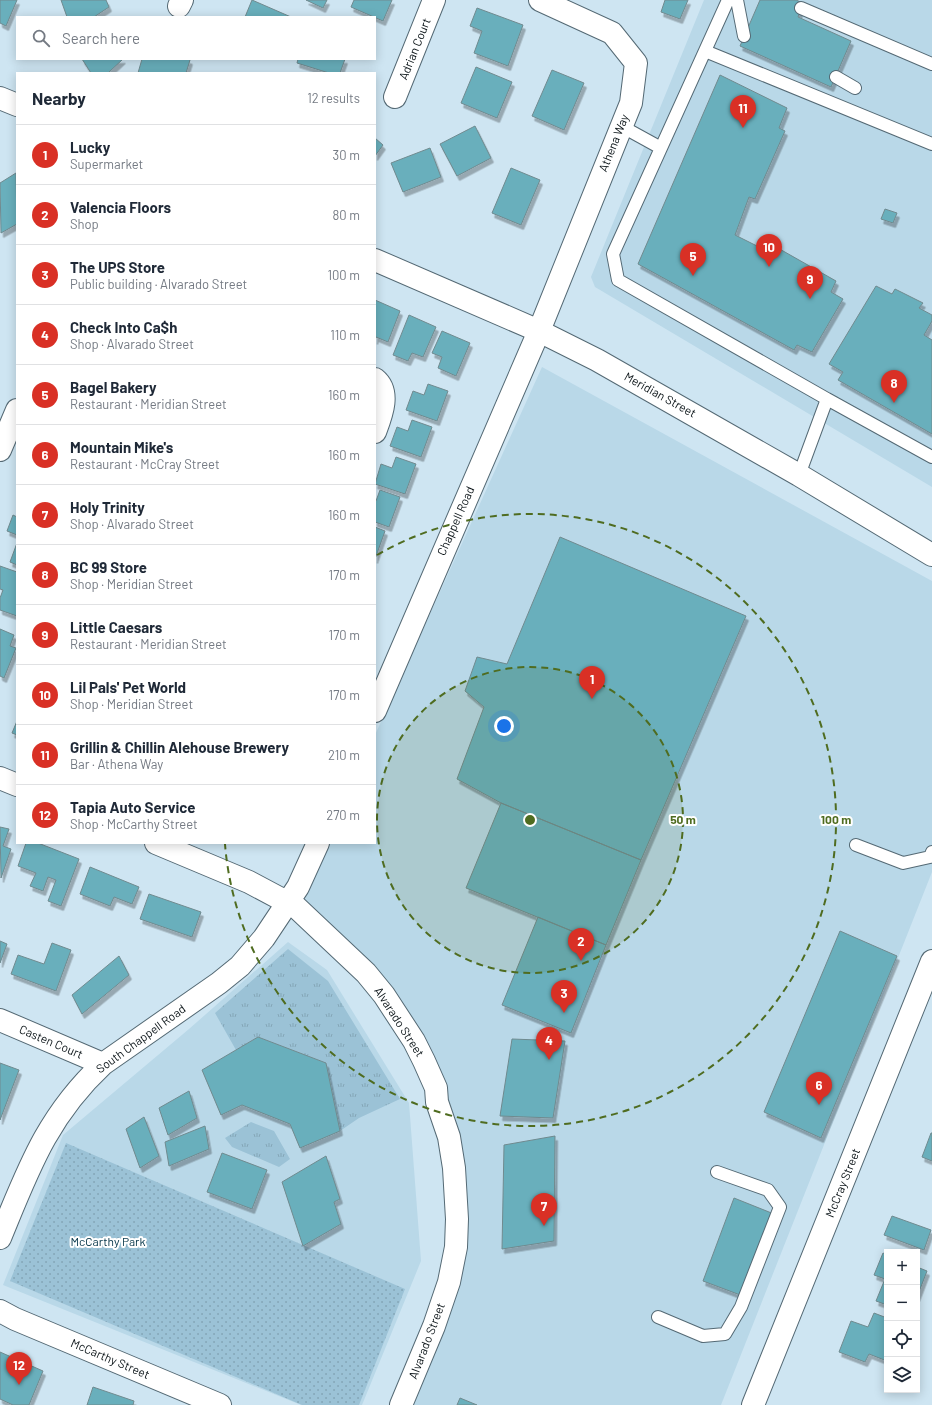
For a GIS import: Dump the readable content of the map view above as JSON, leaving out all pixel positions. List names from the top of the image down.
{
  "streets": {
    "street": [
      "Adrian Court",
      "Athena Way",
      "Meridian Street",
      "Chappell Road",
      "Alvarado Street",
      "South Chappell Road",
      "Casten Court",
      "McCray Street",
      "McCarthy Street"
    ]
  },
  "crossings": [
    ["Athena Way", "Meridian Street"],
    ["Athena Way", "Chappell Road"],
    ["Meridian Street", "Chappell Road"],
    ["Alvarado Street", "South Chappell Road"],
    ["South Chappell Road", "Casten Court"]
  ],
  "parks": ["McCarthy Park"],
  "page": {
    "search": "Search here",
    "heading": ["Nearby", "12 results"],
    "pins": [
      "11",
      "10",
      "5",
      "9",
      "8",
      "1",
      "2",
      "3",
      "4",
      "6",
      "7",
      "12"
    ],
    "list": [
      {
        "mark": "1",
        "name": "Lucky",
        "note": "Supermarket",
        "value": "30 m"
      },
      {
        "mark": "2",
        "name": "Valencia Floors",
        "note": "Shop",
        "value": "80 m"
      },
      {
        "mark": "3",
        "name": "The UPS Store",
        "note": "Public building · Alvarado Street",
        "value": "100 m"
      },
      {
        "mark": "4",
        "name": "Check Into Ca$h",
        "note": "Shop · Alvarado Street",
        "value": "110 m"
      },
      {
        "mark": "5",
        "name": "Bagel Bakery",
        "note": "Restaurant · Meridian Street",
        "value": "160 m"
      },
      {
        "mark": "6",
        "name": "Mountain Mike's",
        "note": "Restaurant · McCray Street",
        "value": "160 m"
      },
      {
        "mark": "7",
        "name": "Holy Trinity",
        "note": "Shop · Alvarado Street",
        "value": "160 m"
      },
      {
        "mark": "8",
        "name": "BC 99 Store",
        "note": "Shop · Meridian Street",
        "value": "170 m"
      },
      {
        "mark": "9",
        "name": "Little Caesars",
        "note": "Restaurant · Meridian Street",
        "value": "170 m"
      },
      {
        "mark": "10",
        "name": "Lil Pals' Pet World",
        "note": "Shop · Meridian Street",
        "value": "170 m"
      },
      {
        "mark": "11",
        "name": "Grillin & Chillin Alehouse Brewery",
        "note": "Bar · Athena Way",
        "value": "210 m"
      },
      {
        "mark": "12",
        "name": "Tapia Auto Service",
        "note": "Shop · McCarthy Street",
        "value": "270 m"
      }
    ],
    "map_buttons": ["+", "−"]
  },
  "rings": ["50 m", "100 m"]
}
